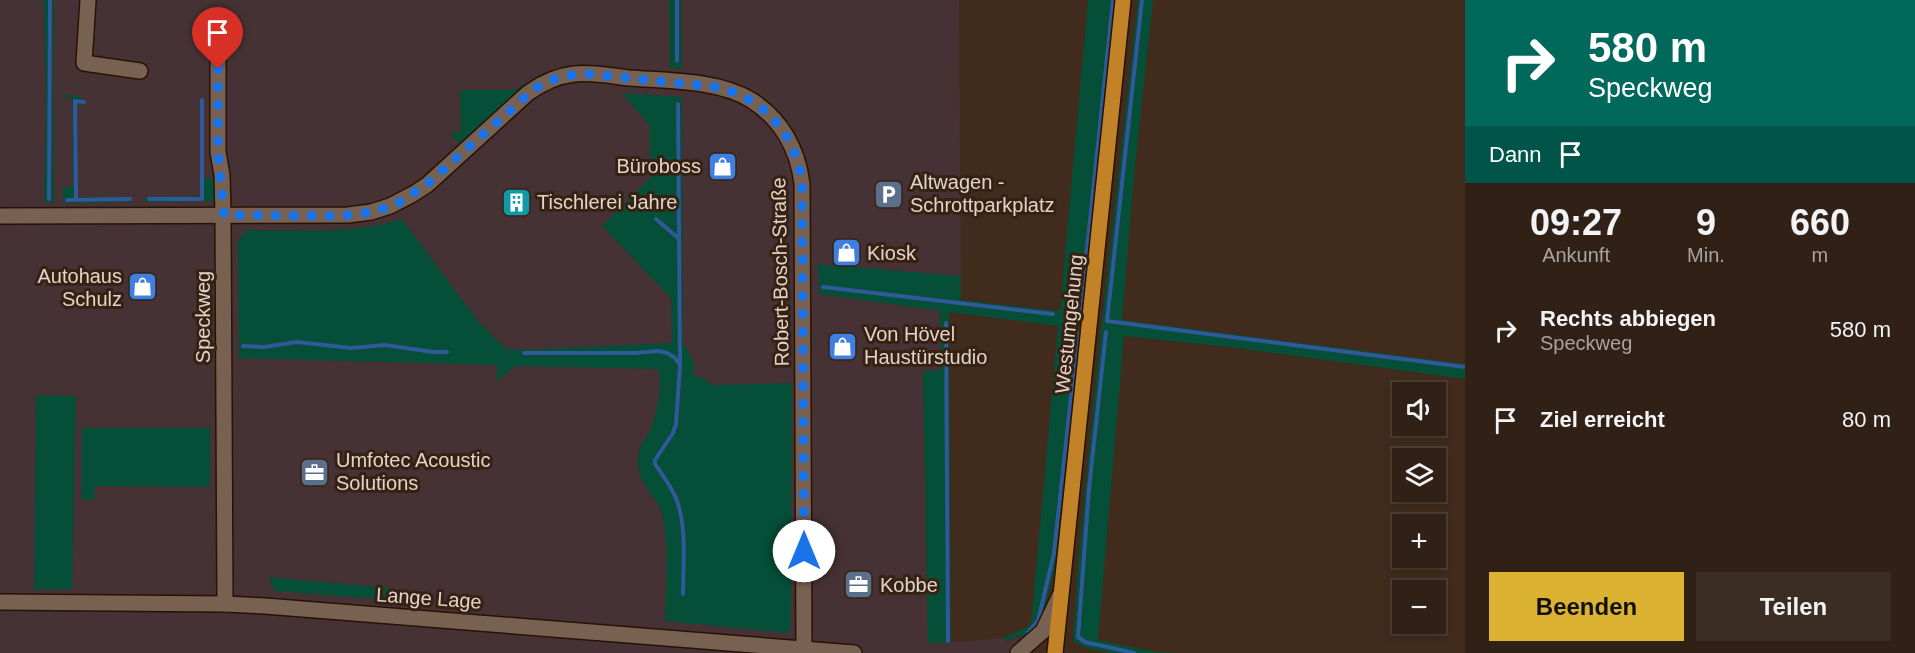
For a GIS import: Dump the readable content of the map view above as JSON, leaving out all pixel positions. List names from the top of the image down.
{
  "streets": {
    "main road": ["Westumgehung"],
    "street": ["Robert-Bosch-Straße", "Speckweg", "Lange Lage"]
  },
  "crossings": [
    ["Robert-Bosch-Straße", "Speckweg"],
    ["Robert-Bosch-Straße", "Lange Lage"],
    ["Speckweg", "Lange Lage"]
  ],
  "places": {
    "shop": [
      "Büroboss",
      "Kiosk",
      "Autohaus Schulz",
      "Von Hövel Haustürstudio"
    ],
    "parking": ["Altwagen - Schrottparkplatz"],
    "building": ["Tischlerei Jahre"],
    "office": ["Umfotec Acoustic Solutions", "Kobbe"]
  },
  "page": {
    "turn": ["580 m", "Speckweg"],
    "then": "Dann",
    "eta": [
      "09:27",
      "Ankunft",
      "9",
      "Min.",
      "660",
      "m"
    ],
    "list": [
      {
        "name": "Rechts abbiegen",
        "note": "Speckweg",
        "value": "580 m"
      },
      {
        "name": "Ziel erreicht",
        "value": "80 m"
      }
    ],
    "map_buttons": ["+", "−"],
    "buttons": ["Beenden", "Teilen"]
  }
}
